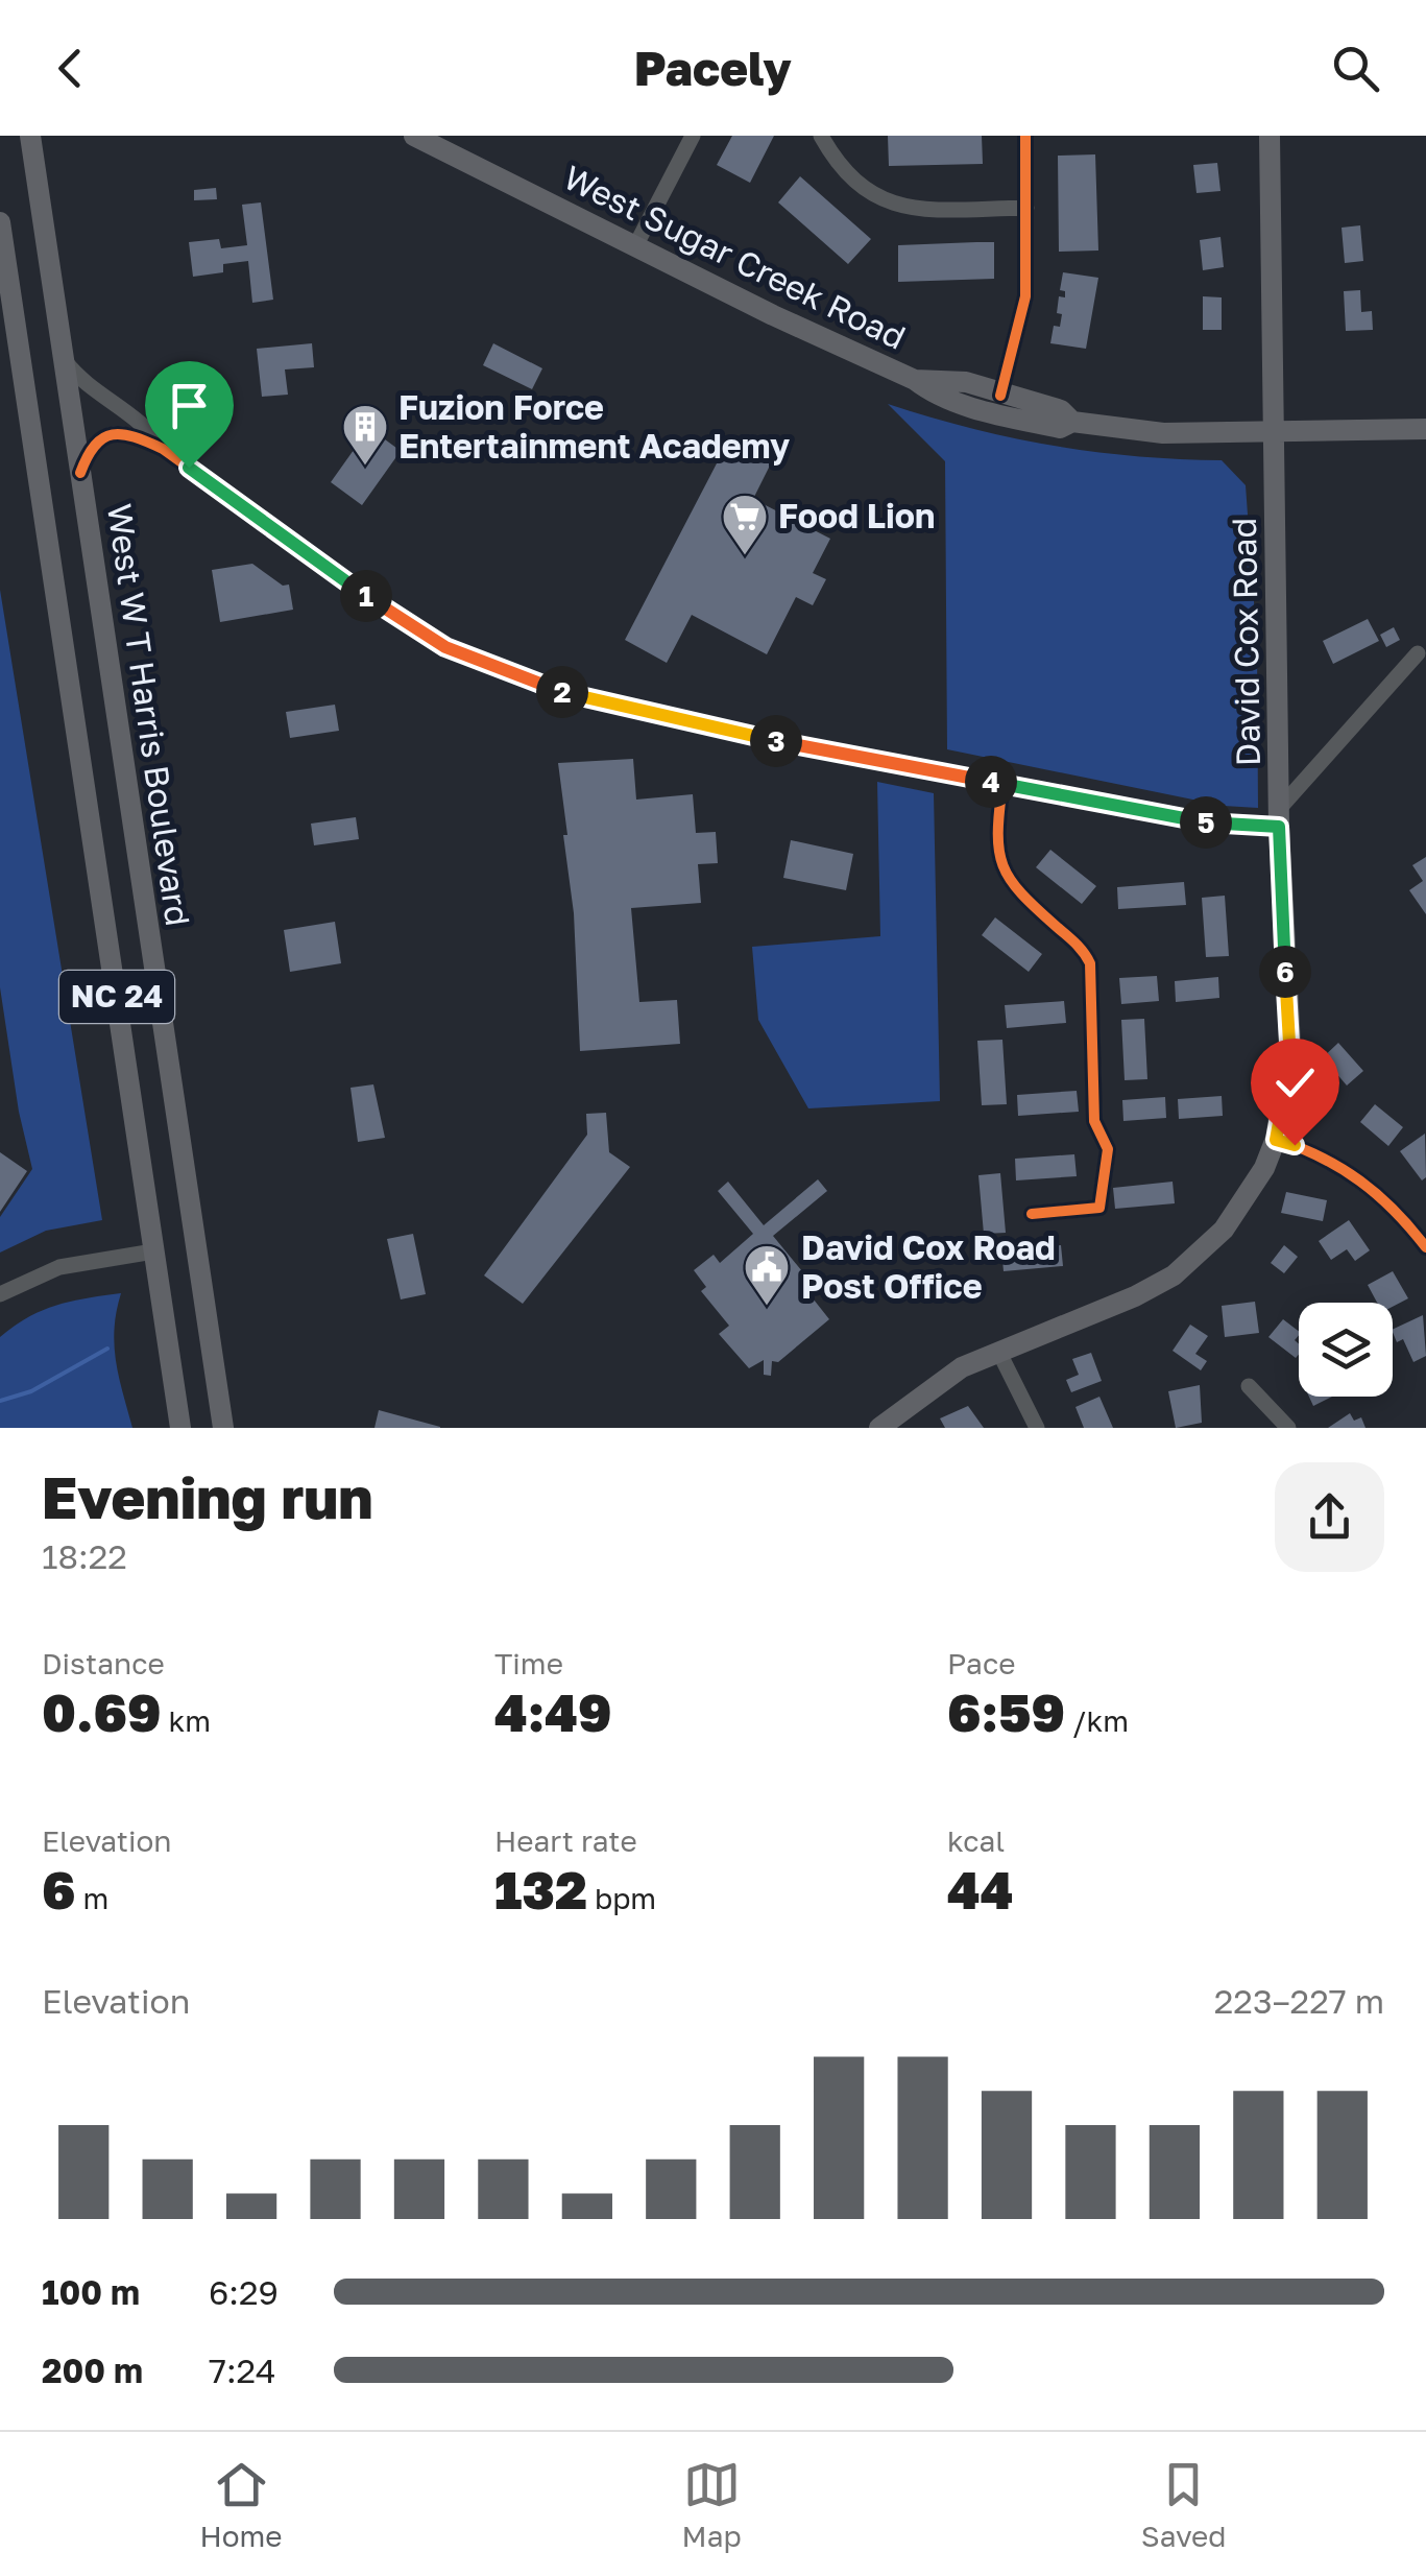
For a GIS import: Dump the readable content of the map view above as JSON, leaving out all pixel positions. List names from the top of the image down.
{
  "streets": {
    "main road": [
      "West Sugar Creek Road",
      "David Cox Road",
      "West W T Harris Boulevard",
      "NC 24"
    ]
  },
  "crossings": [
    ["West Sugar Creek Road", "David Cox Road"]
  ],
  "places": {
    "building": ["Fuzion Force Entertainment Academy"],
    "supermarket": ["Food Lion"],
    "public building": ["David Cox Road Post Office"]
  },
  "page": {
    "header": "Pacely",
    "pins": [
      "1",
      "2",
      "3",
      "4",
      "5",
      "6"
    ],
    "heading": ["Evening run", "18:22"],
    "stats": [
      ["Distance", "0.69 km"],
      ["Time", "4:49"],
      ["Pace", "6:59 /km"],
      ["Elevation", "6 m"],
      ["Heart rate", "132 bpm"],
      ["kcal", "44"]
    ],
    "chart": ["Elevation", "223–227 m"],
    "list": [
      {
        "name": "100 m",
        "note": "6:29"
      },
      {
        "name": "200 m",
        "note": "7:24"
      }
    ],
    "tabs": ["Home", "Map", "Saved"]
  }
}
